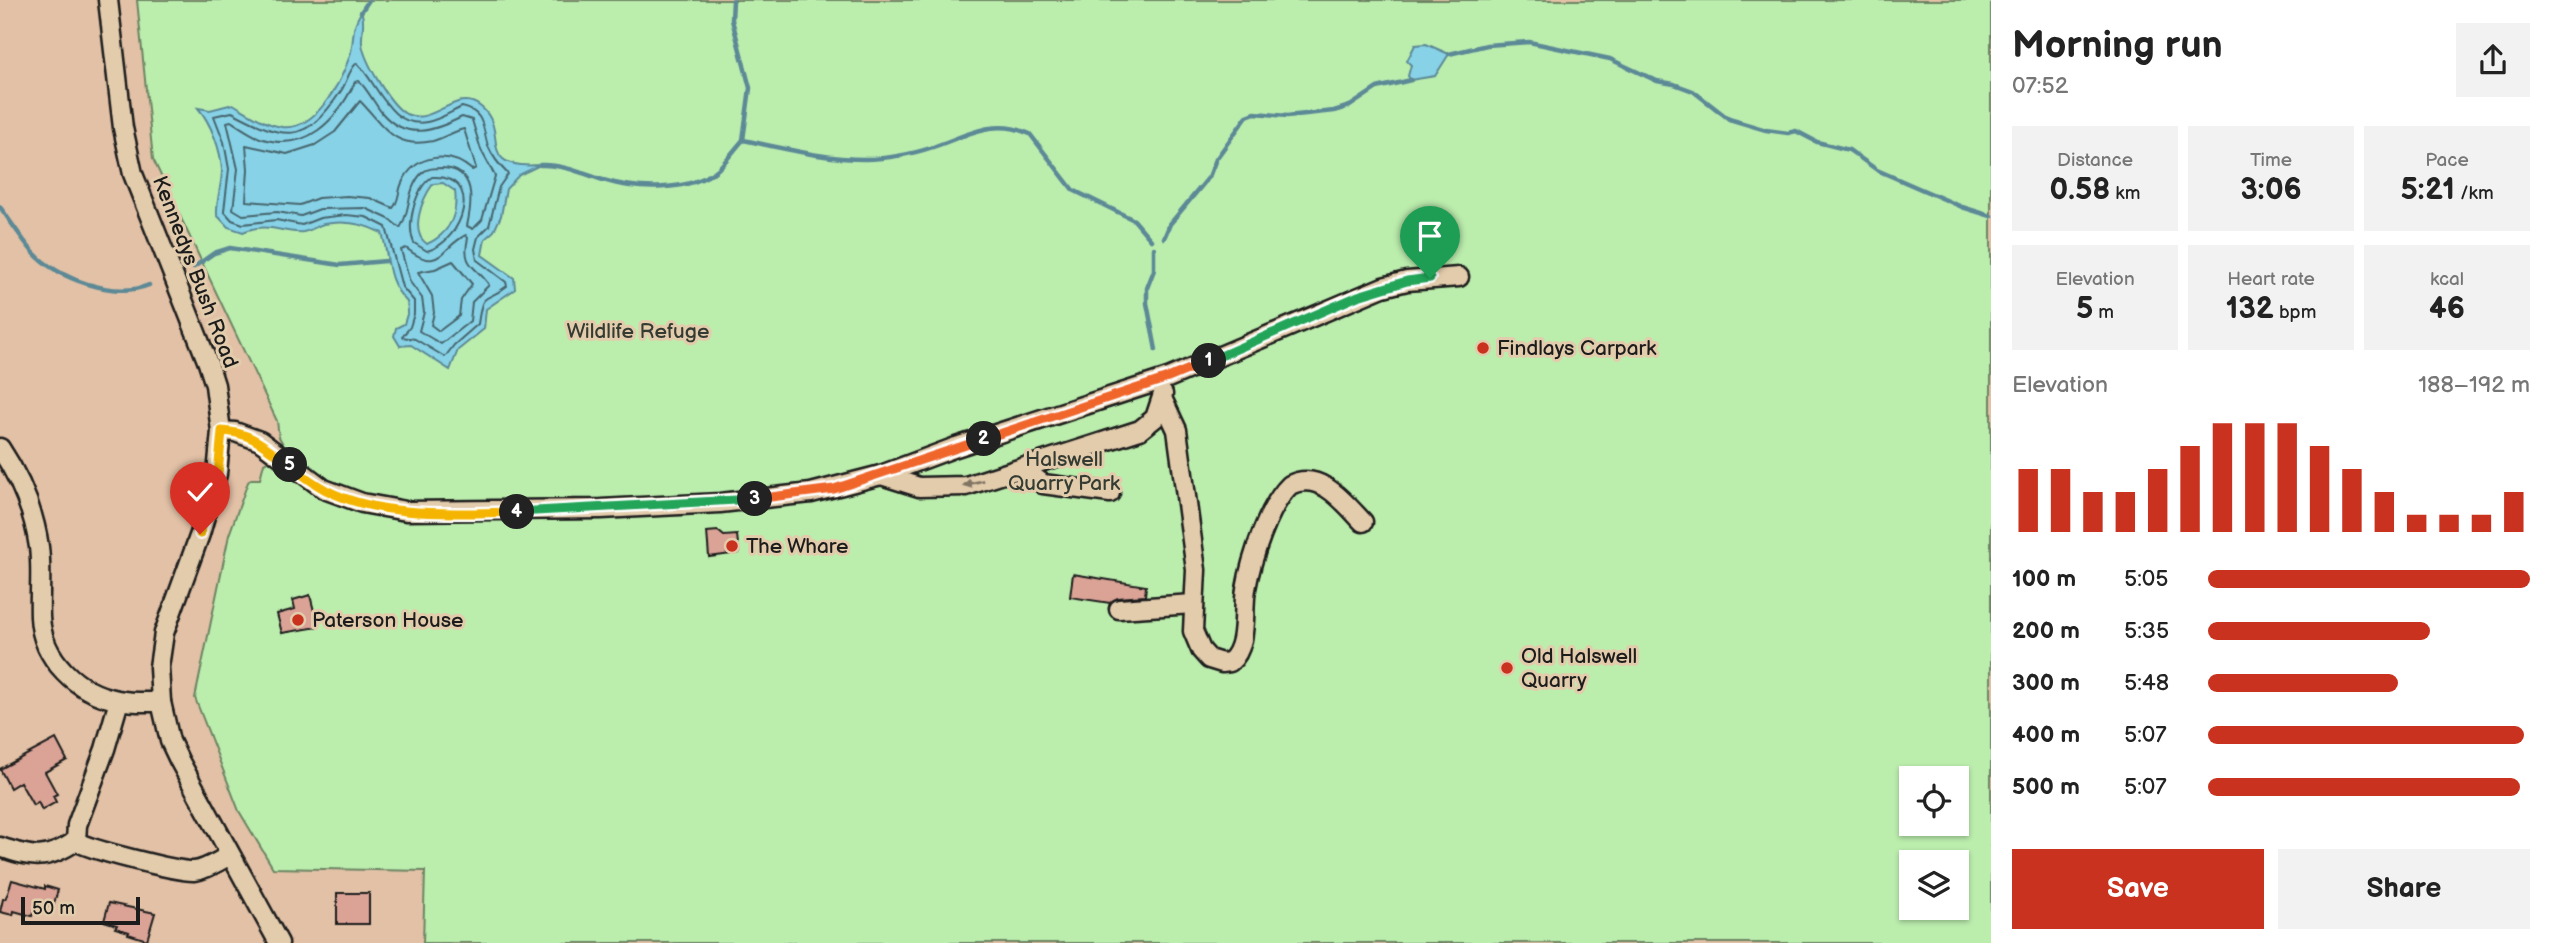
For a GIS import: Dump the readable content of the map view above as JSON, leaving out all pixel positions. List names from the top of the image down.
{
  "streets": {
    "street": ["Kennedys Bush Road"]
  },
  "parks": ["Wildlife Refuge", "Halswell Quarry Park"],
  "places": [
    "Findlays Carpark",
    "The Whare",
    "Paterson House",
    "Old Halswell Quarry"
  ],
  "scale_bar": "50 m",
  "page": {
    "heading": ["Morning run", "07:52"],
    "stats": [
      ["Distance", "0.58 km"],
      ["Time", "3:06"],
      ["Pace", "5:21 /km"],
      ["Elevation", "5 m"],
      ["Heart rate", "132 bpm"],
      ["kcal", "46"]
    ],
    "pins": [
      "1",
      "2",
      "5",
      "3",
      "4"
    ],
    "chart": ["Elevation", "188–192 m"],
    "list": [
      {
        "name": "100 m",
        "note": "5:05"
      },
      {
        "name": "200 m",
        "note": "5:35"
      },
      {
        "name": "300 m",
        "note": "5:48"
      },
      {
        "name": "400 m",
        "note": "5:07"
      },
      {
        "name": "500 m",
        "note": "5:07"
      }
    ],
    "buttons": ["Save", "Share"],
    "scale": "50 m"
  }
}
